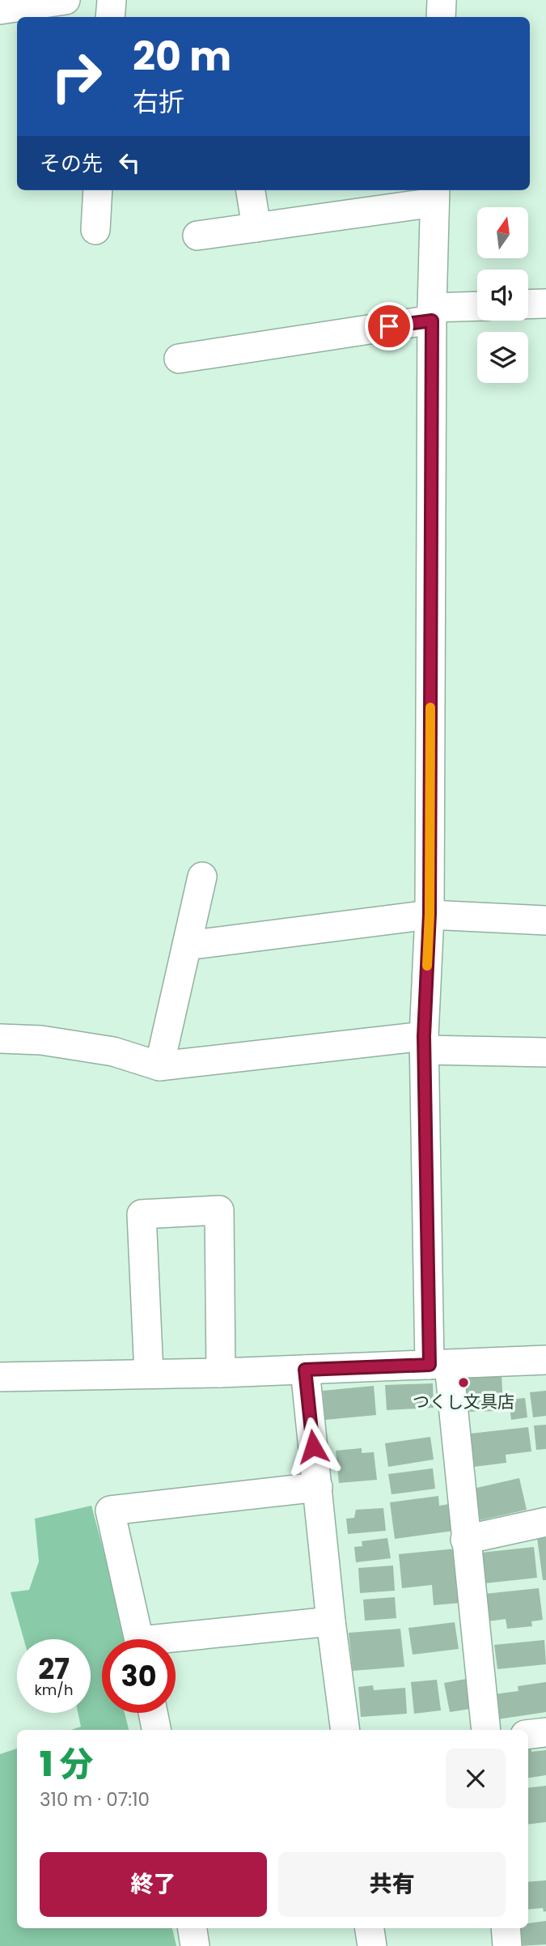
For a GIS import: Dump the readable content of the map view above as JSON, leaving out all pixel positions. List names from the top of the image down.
{
  "places": ["つくし文具店"],
  "north": "top",
  "page": {
    "turn": ["20 m", "右折"],
    "then": "その先",
    "speed": "27 km/h",
    "limit": "30",
    "heading": ["1 分", "310 m · 07:10"],
    "buttons": ["終了", "共有"]
  }
}
